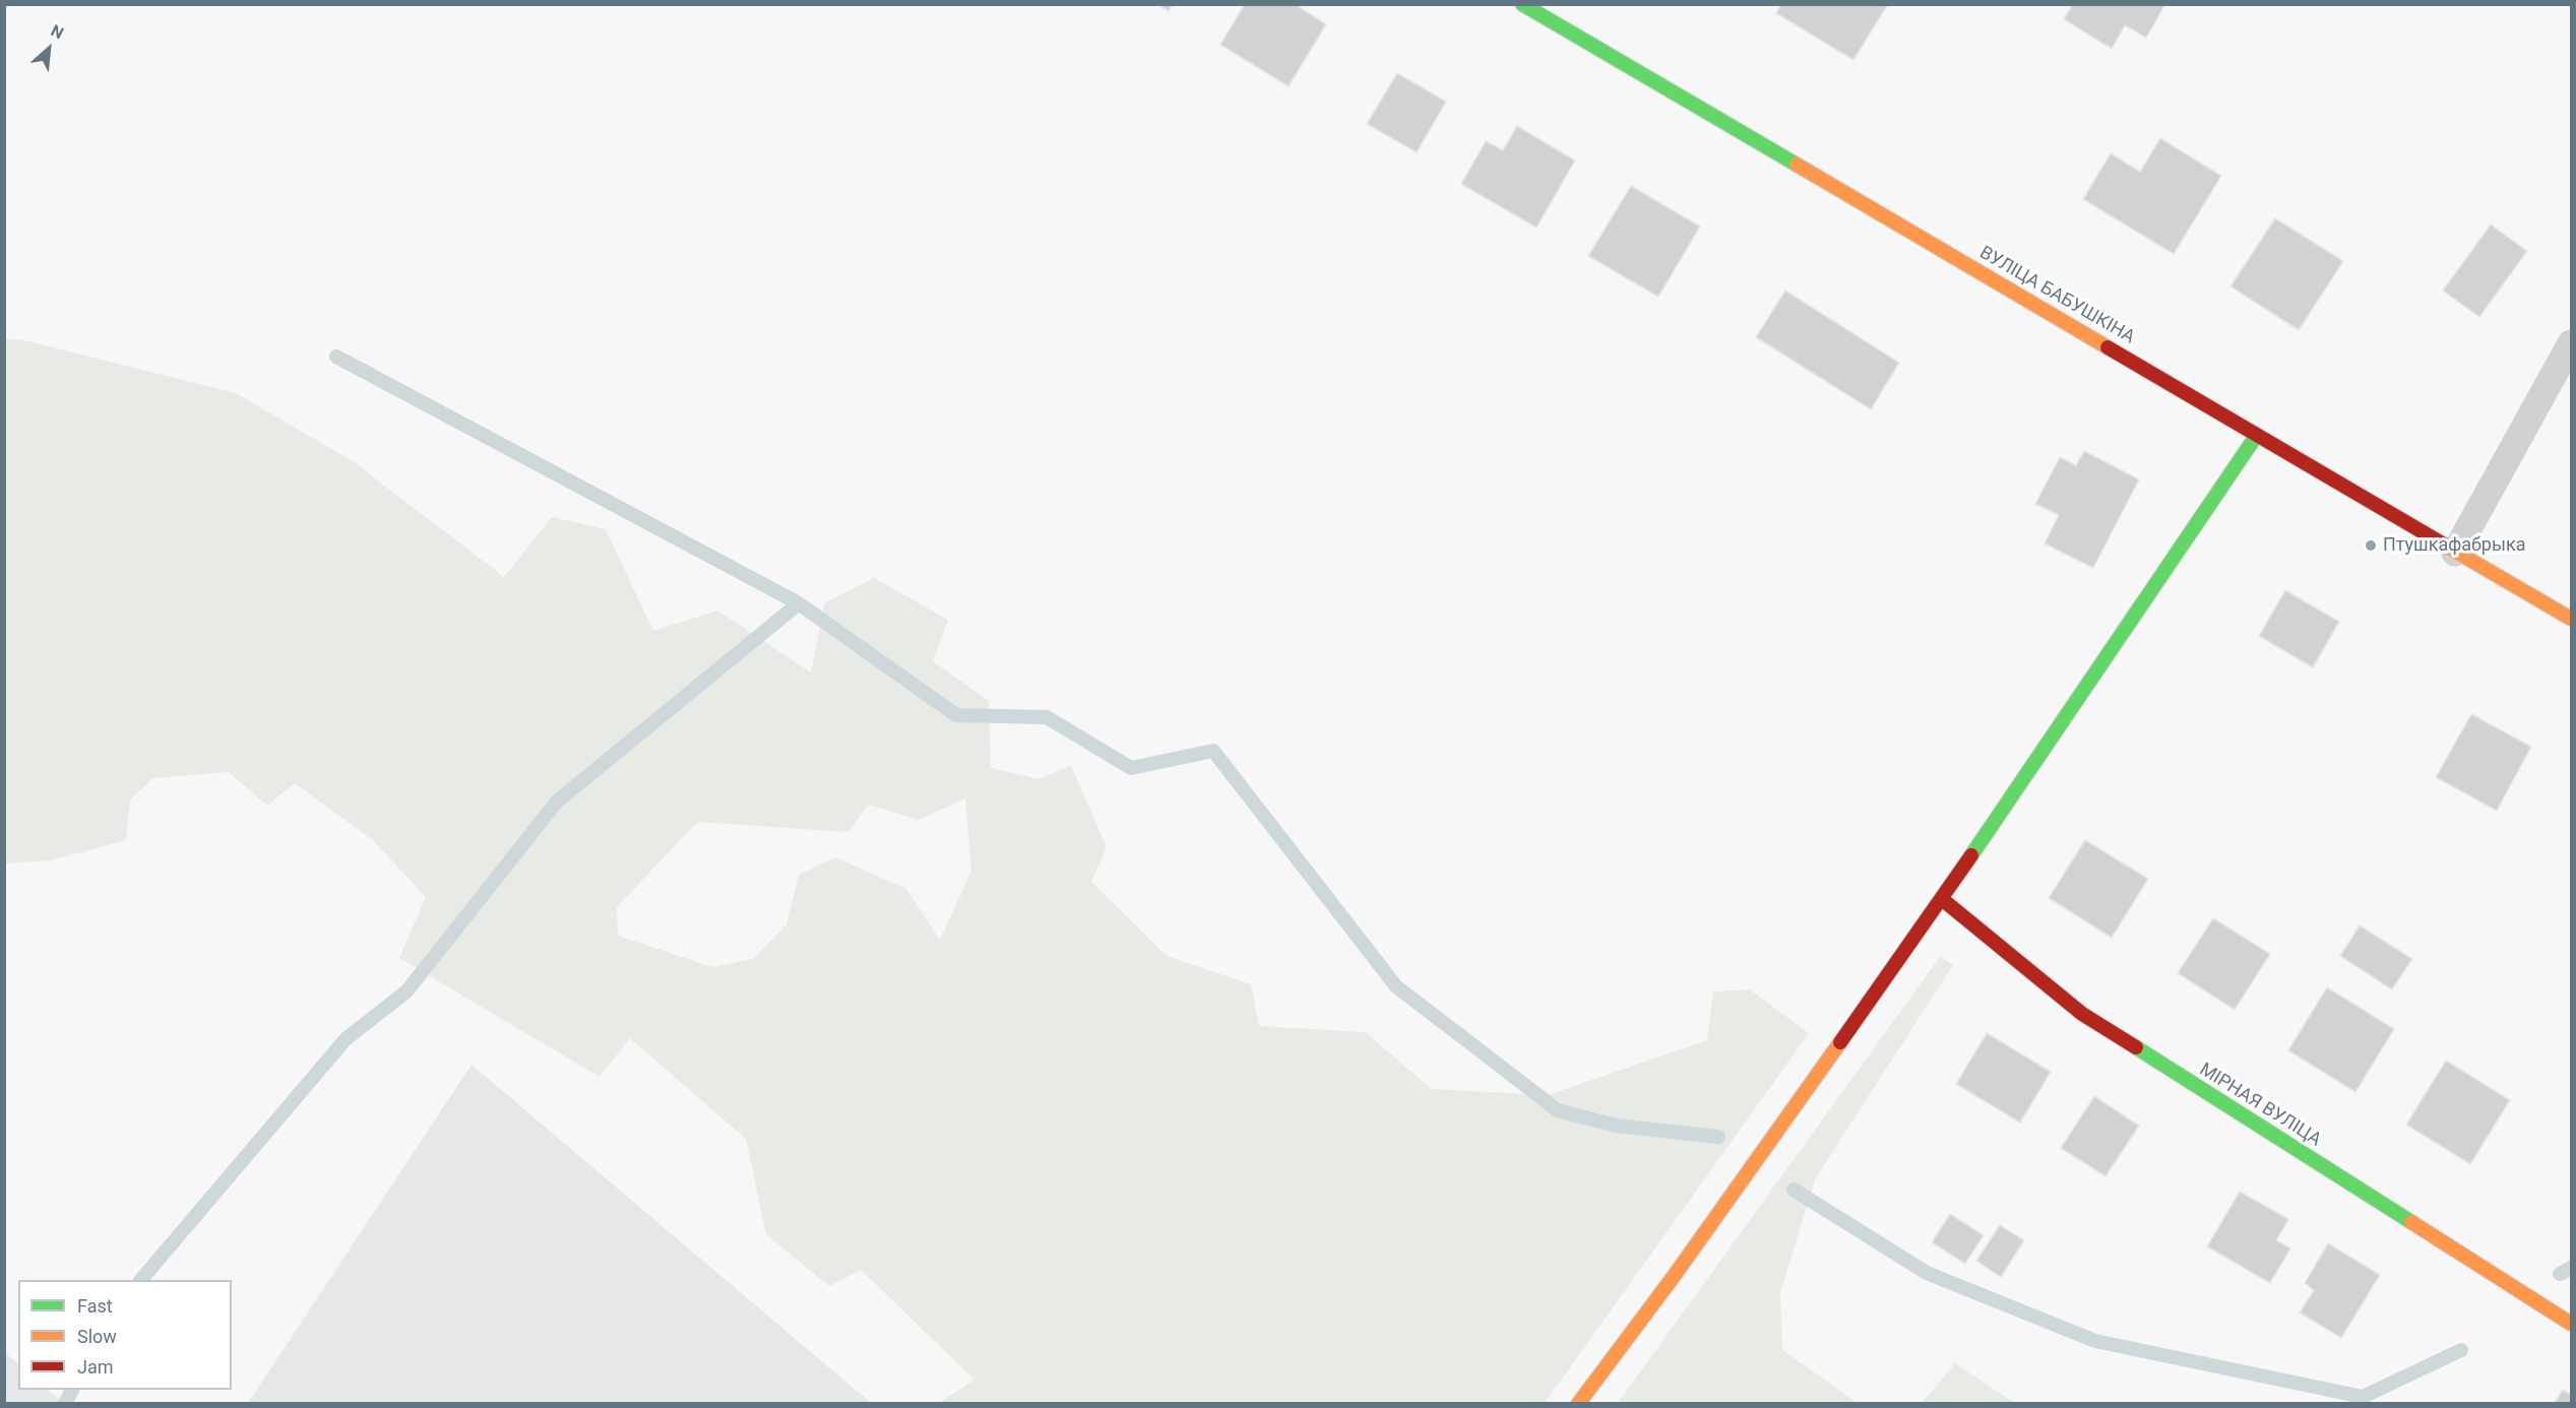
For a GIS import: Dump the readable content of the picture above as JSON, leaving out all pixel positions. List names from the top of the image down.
{
  "streets": {
    "street": ["ВУЛІЦА БАБУШКІНА", "МІРНАЯ ВУЛІЦА"]
  },
  "places": ["Птушкафабрыка"],
  "legend": ["Fast", "Slow", "Jam"],
  "north": "top right"
}
